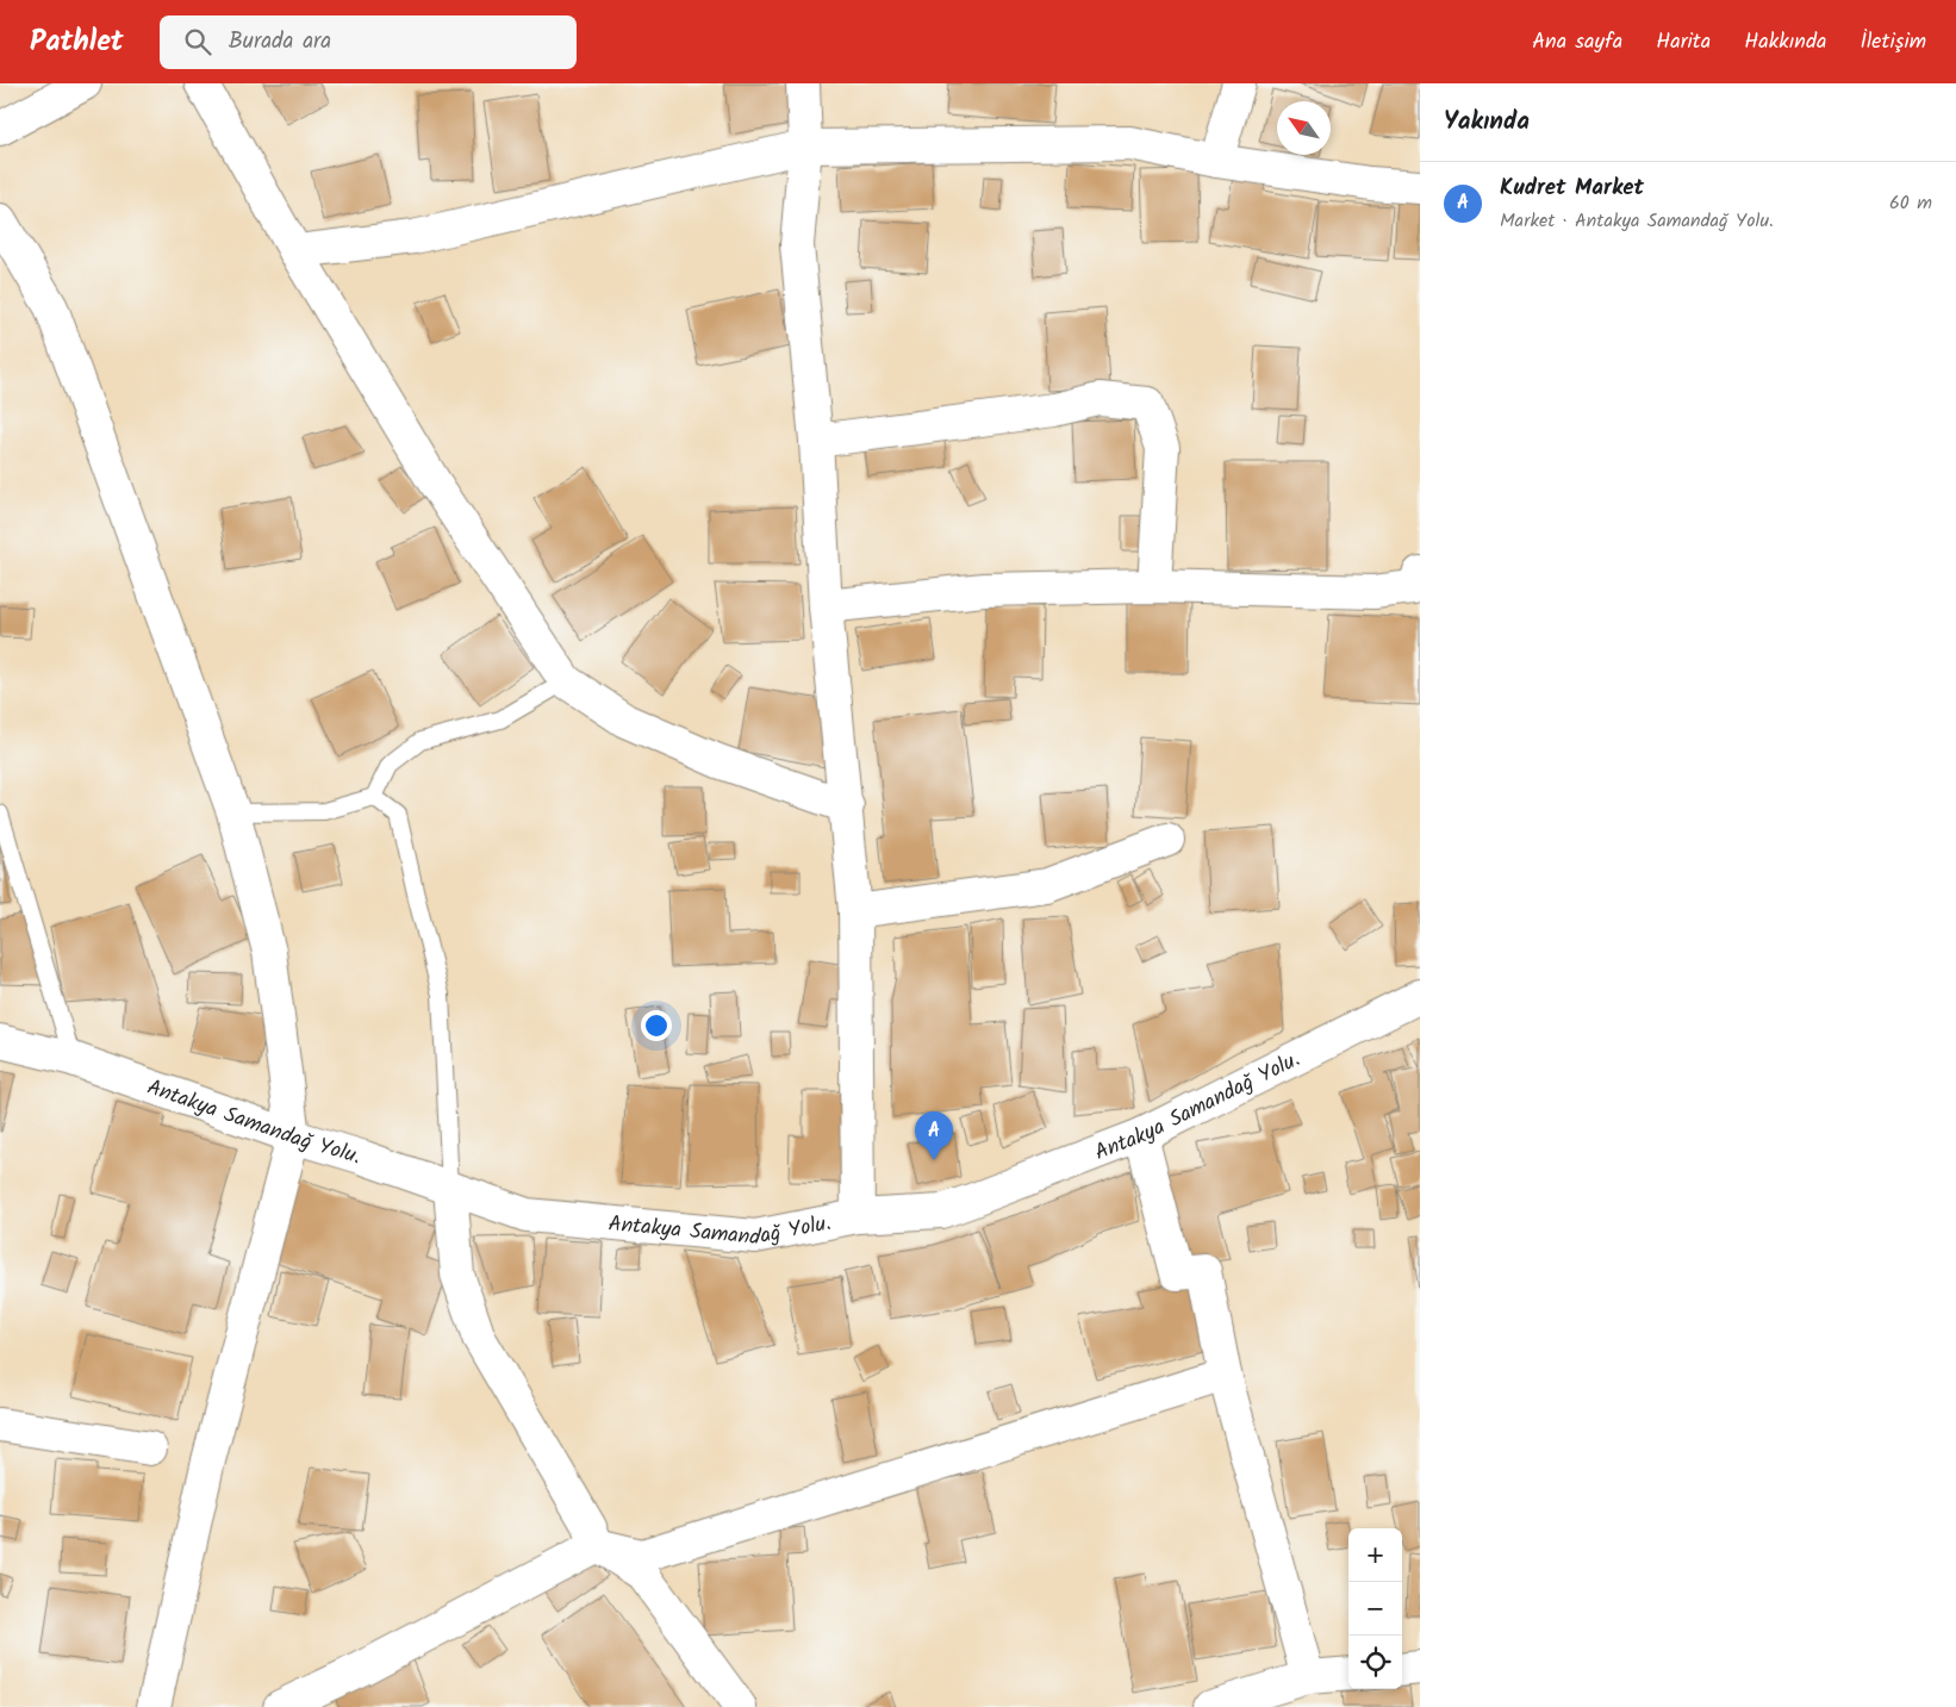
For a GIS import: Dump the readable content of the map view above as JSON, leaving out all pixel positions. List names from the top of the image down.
{
  "streets": {
    "street": ["Antakya Samandağ Yolu."]
  },
  "north": "top left",
  "page": {
    "header": "Pathlet",
    "search": "Burada ara",
    "nav": [
      "Ana sayfa",
      "Harita",
      "Hakkında",
      "İletişim"
    ],
    "heading": "Yakında",
    "list": [
      {
        "mark": "A",
        "name": "Kudret Market",
        "note": "Market · Antakya Samandağ Yolu.",
        "value": "60 m"
      }
    ],
    "pins": "A",
    "map_buttons": ["+", "−"]
  }
}
